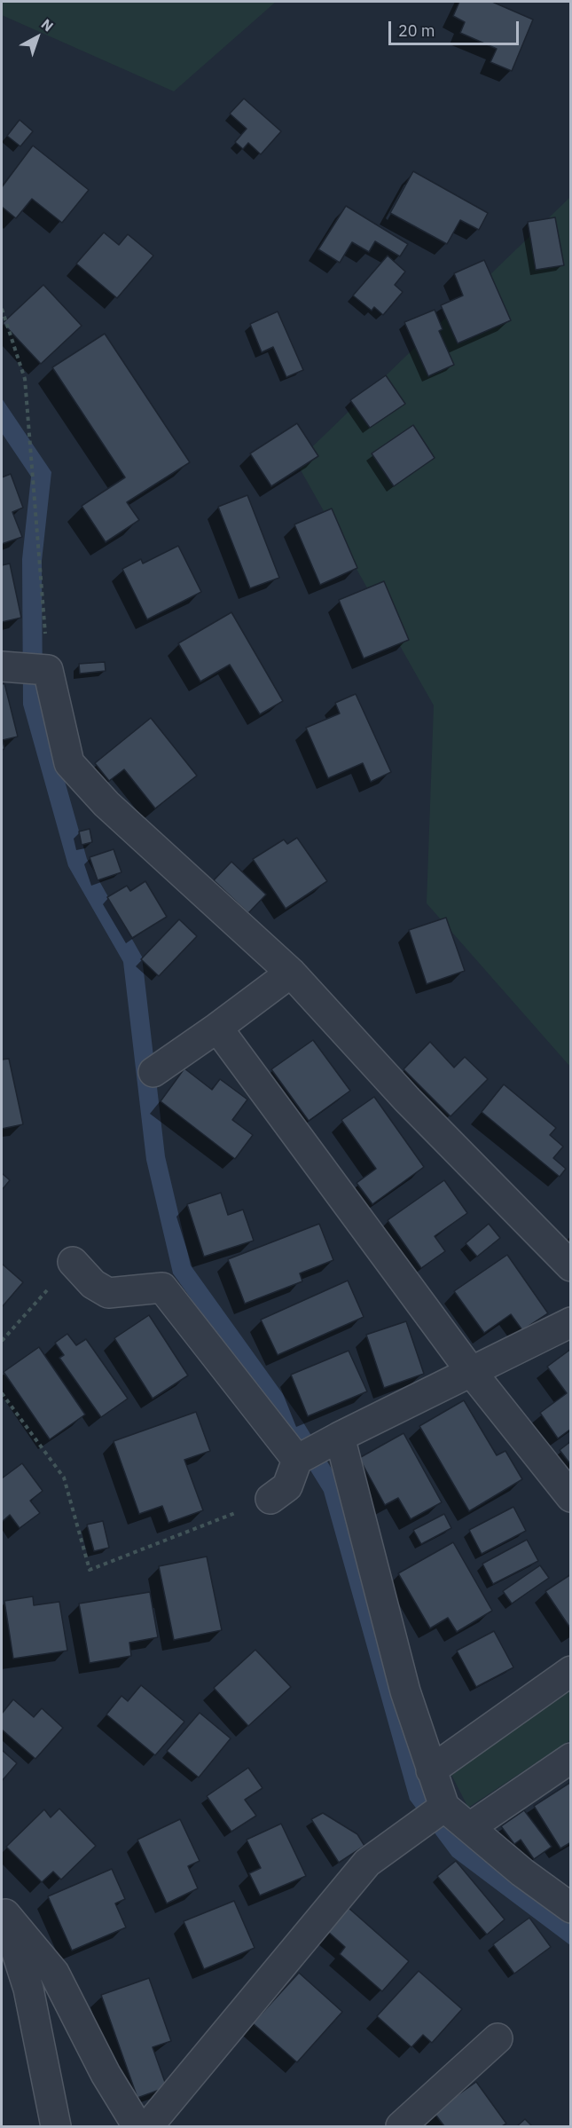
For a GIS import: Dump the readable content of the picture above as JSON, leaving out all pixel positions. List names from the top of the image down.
{
  "scale_bar": "20 m",
  "north": "top right"
}
